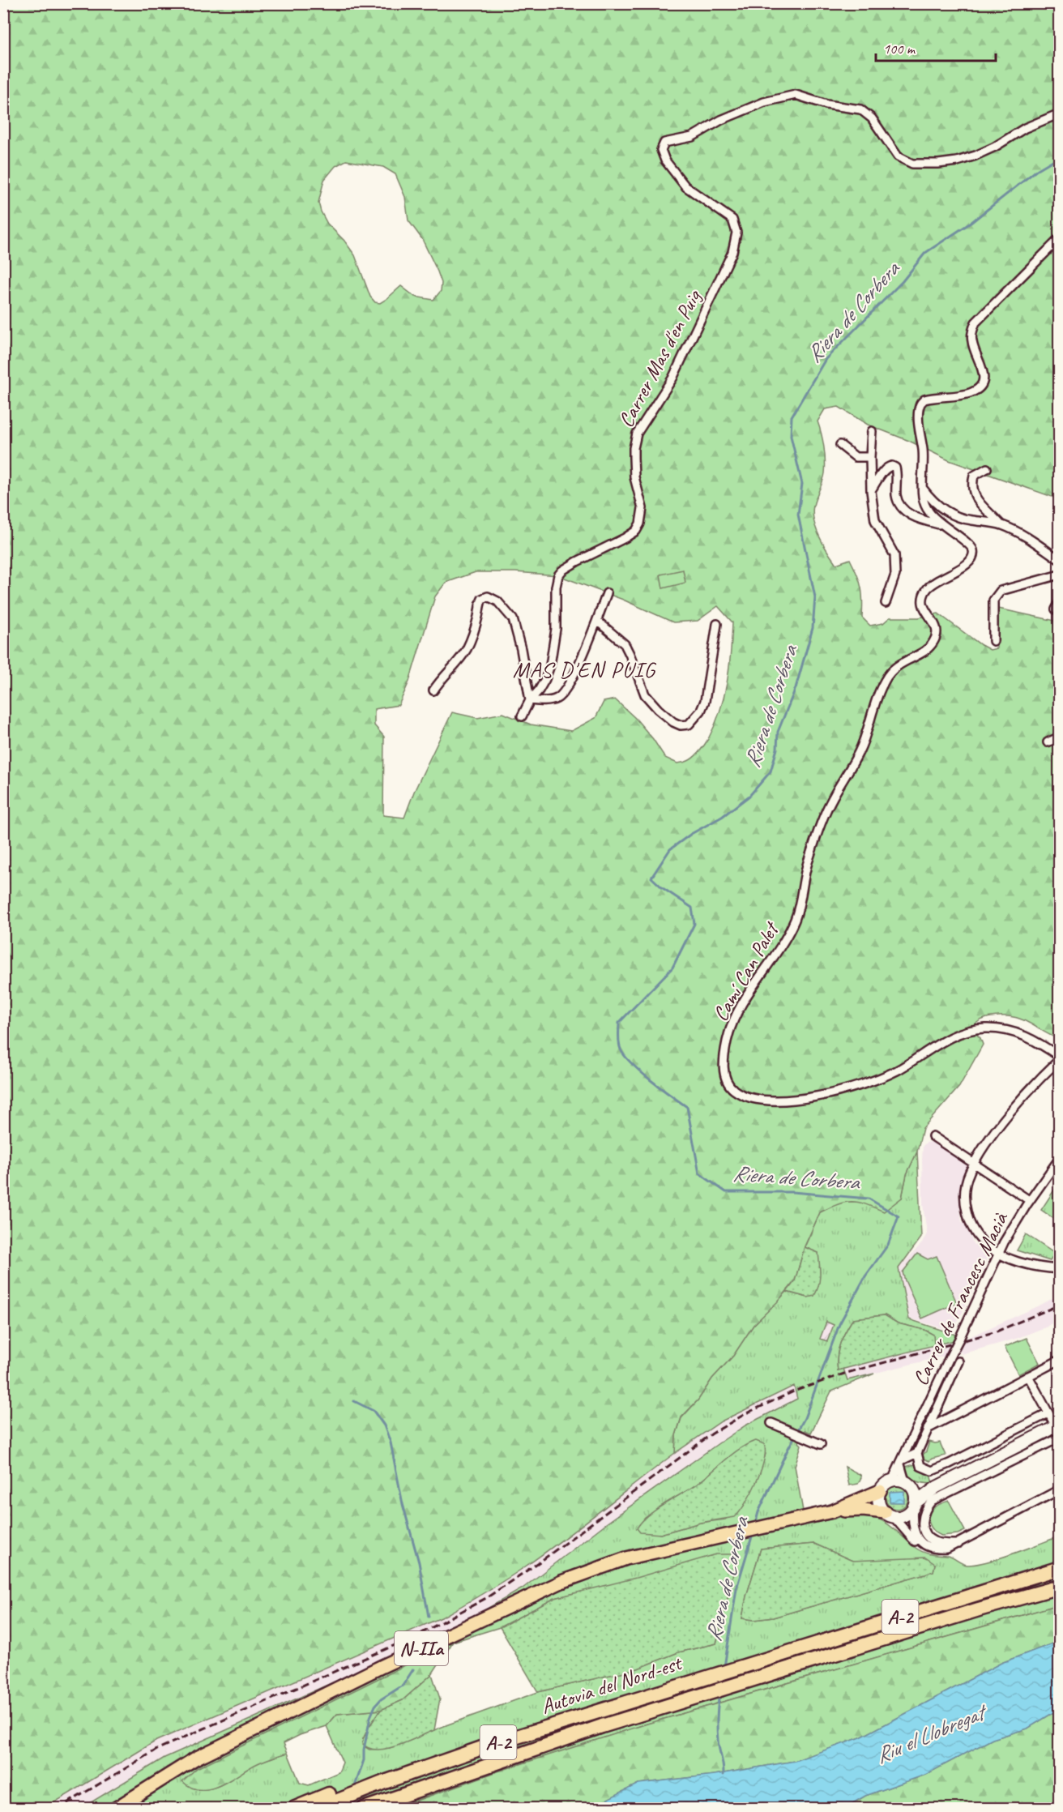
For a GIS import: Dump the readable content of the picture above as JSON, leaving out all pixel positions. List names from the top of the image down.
{
  "streets": {
    "highway": ["A-2", "Autovia del Nord-est"],
    "main road": ["N-IIa"],
    "street": ["Carrer Mas d'en Puig", "Camí Can Palet", "Carrer de Francesc Macià"]
  },
  "crossings": [
    ["Carrer de Francesc Macià", "N-IIa"]
  ],
  "districts": ["MAS D'EN PUIG"],
  "water": ["Riera de Corbera", "Riu el Llobregat"],
  "scale_bar": "100 m"
}
